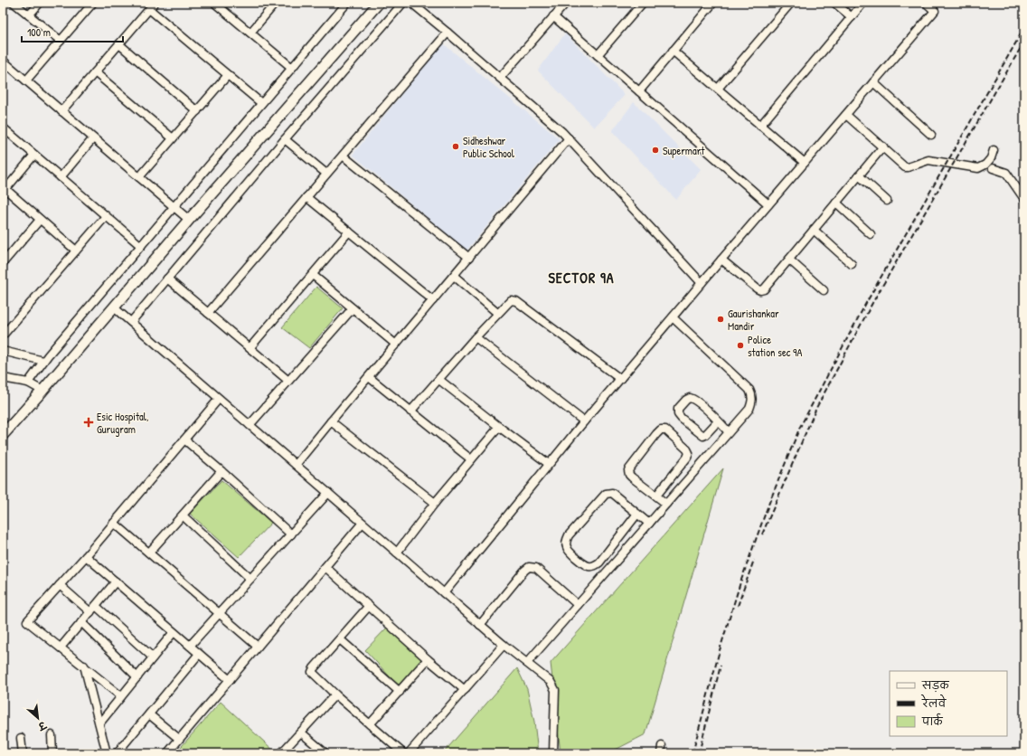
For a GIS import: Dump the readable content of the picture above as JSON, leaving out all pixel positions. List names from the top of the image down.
{
  "districts": ["SECTOR 9A"],
  "places": {
    "other": [
      "Sidheshwar Public School",
      "Supermart",
      "Gaurishankar Mandir",
      "Police station sec 9A"
    ],
    "health": ["Esic Hospital, Gurugram"]
  },
  "legend": ["सड़क", "रेलवे", "पार्क"],
  "scale_bar": "100 m",
  "north": "bottom right"
}
